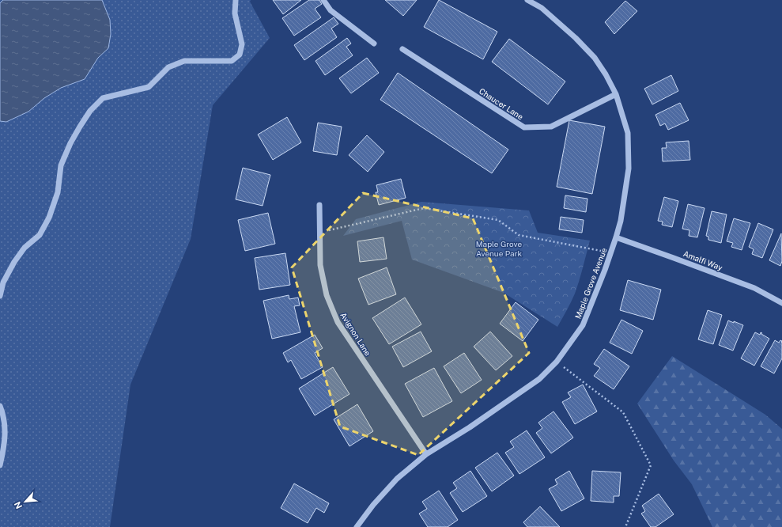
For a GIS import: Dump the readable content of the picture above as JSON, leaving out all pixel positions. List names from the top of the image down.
{
  "streets": {
    "street": [
      "Chaucer Lane",
      "Amalfi Way",
      "Maple Grove Avenue",
      "Avignon Lane"
    ]
  },
  "crossings": [
    ["Chaucer Lane", "Maple Grove Avenue"],
    ["Amalfi Way", "Maple Grove Avenue"],
    ["Maple Grove Avenue", "Avignon Lane"]
  ],
  "parks": ["Maple Grove Avenue Park"],
  "north": "bottom left"
}
